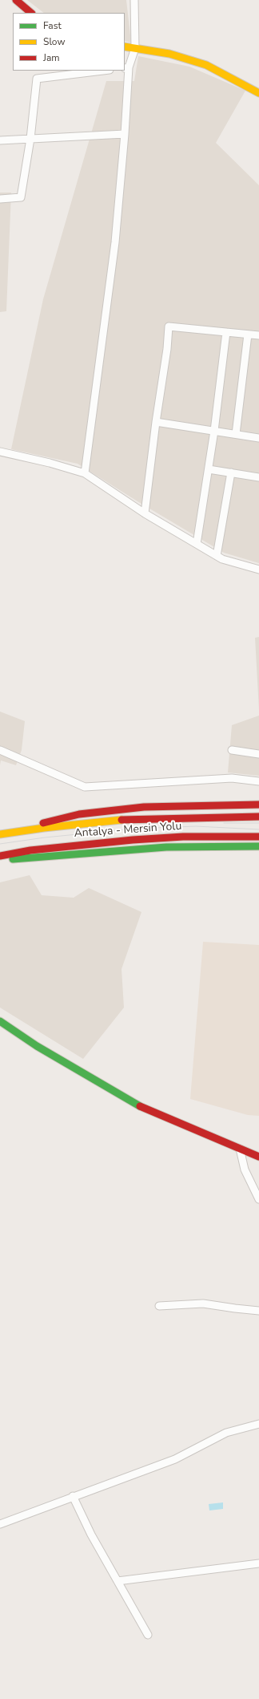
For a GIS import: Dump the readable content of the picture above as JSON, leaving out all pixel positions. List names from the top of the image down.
{
  "streets": {
    "main road": ["Antalya - Mersin Yolu"]
  },
  "legend": ["Fast", "Slow", "Jam"]
}
